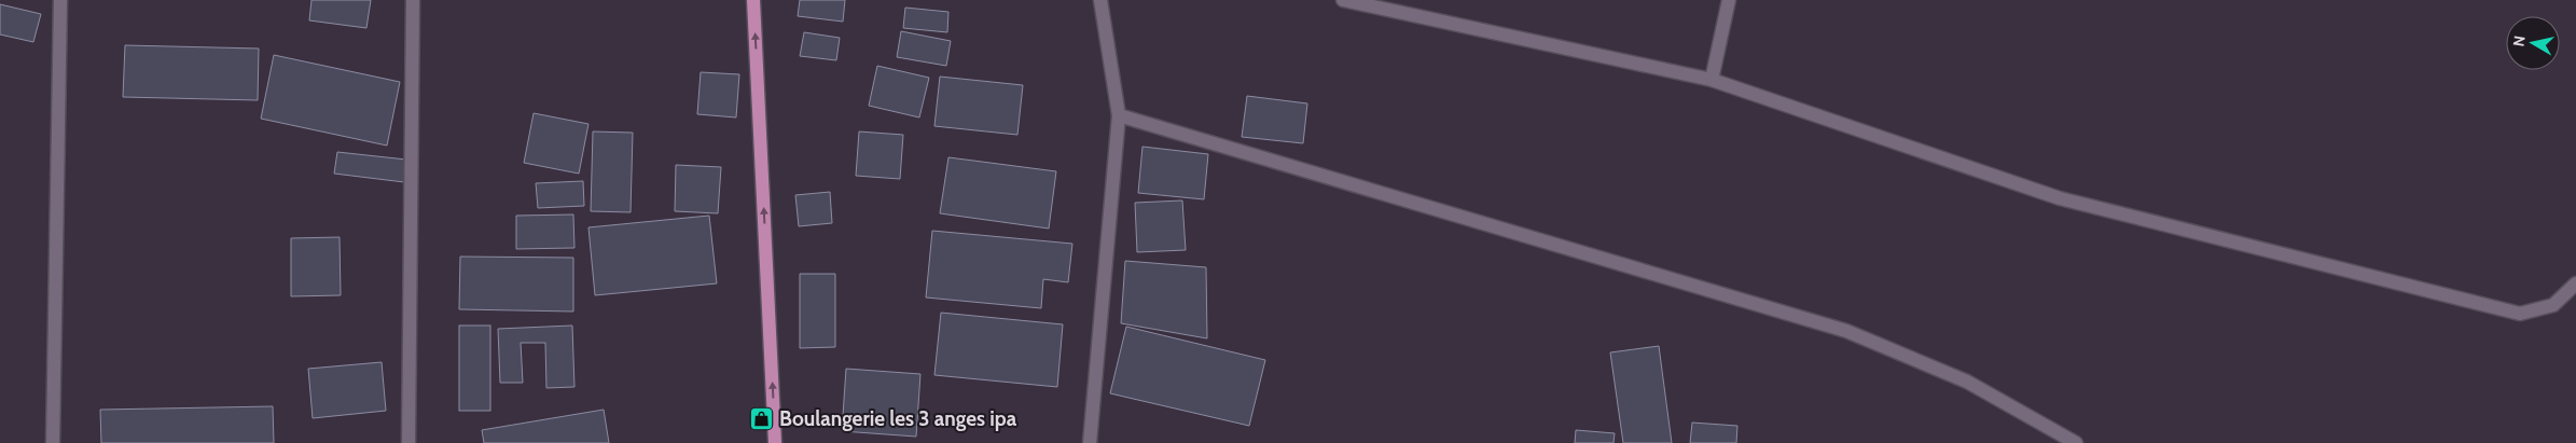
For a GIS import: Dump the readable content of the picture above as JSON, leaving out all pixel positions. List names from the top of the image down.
{
  "places": {
    "shop": ["Boulangerie les 3 anges ipa"]
  },
  "north": "left"
}
